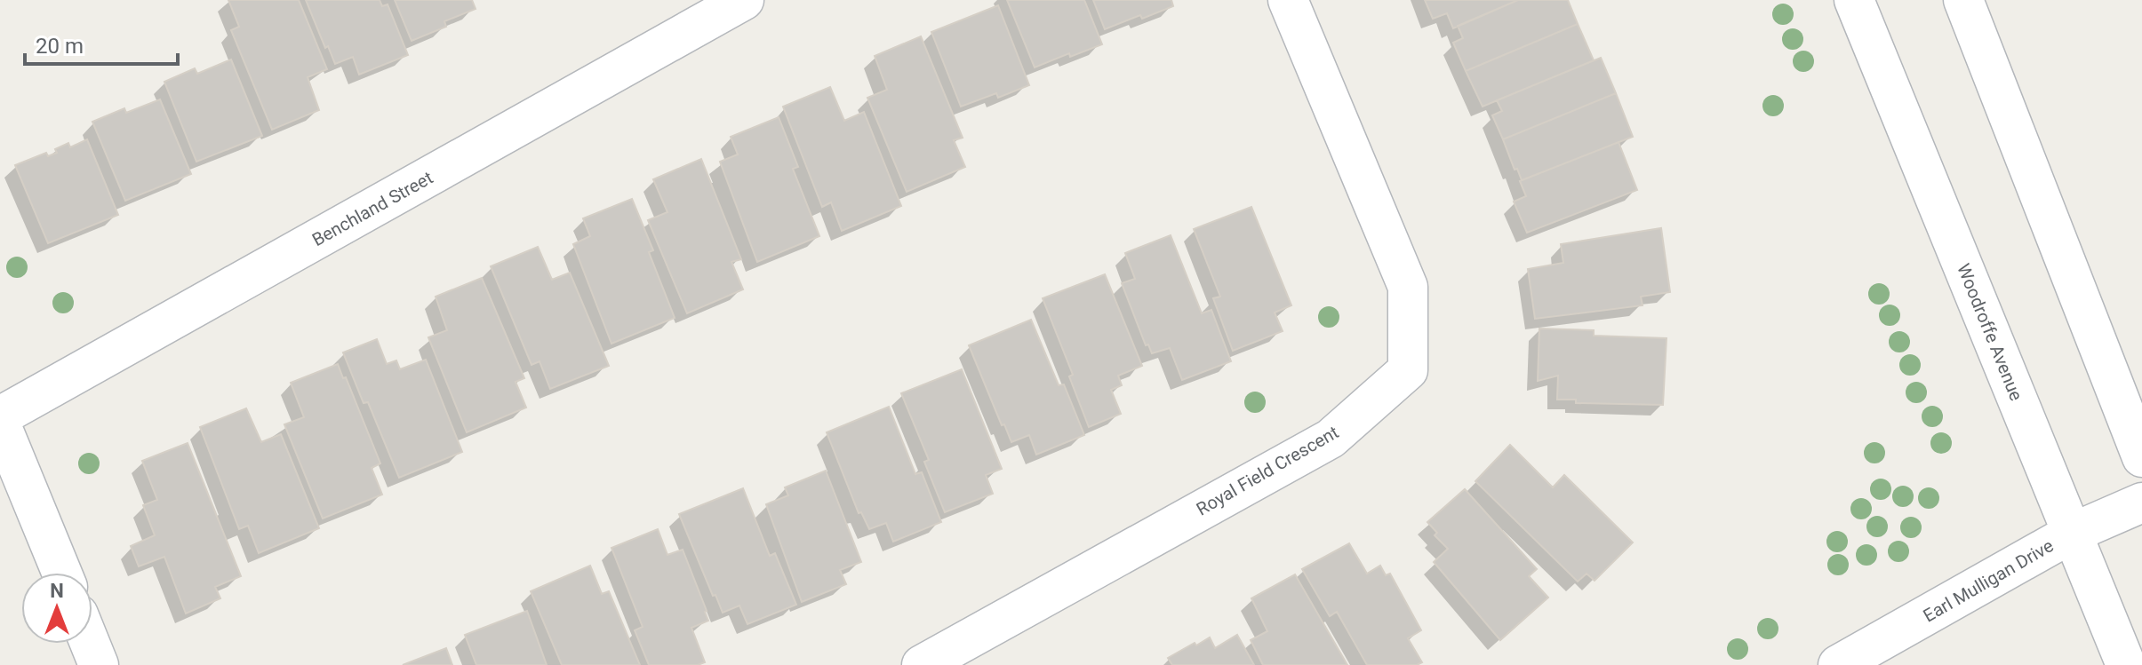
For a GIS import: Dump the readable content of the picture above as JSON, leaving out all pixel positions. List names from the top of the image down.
{
  "streets": {
    "street": [
      "Benchland Street",
      "Woodroffe Avenue",
      "Royal Field Crescent",
      "Earl Mulligan Drive"
    ]
  },
  "crossings": [
    ["Woodroffe Avenue", "Earl Mulligan Drive"]
  ],
  "scale_bar": "20 m",
  "north": "top"
}
